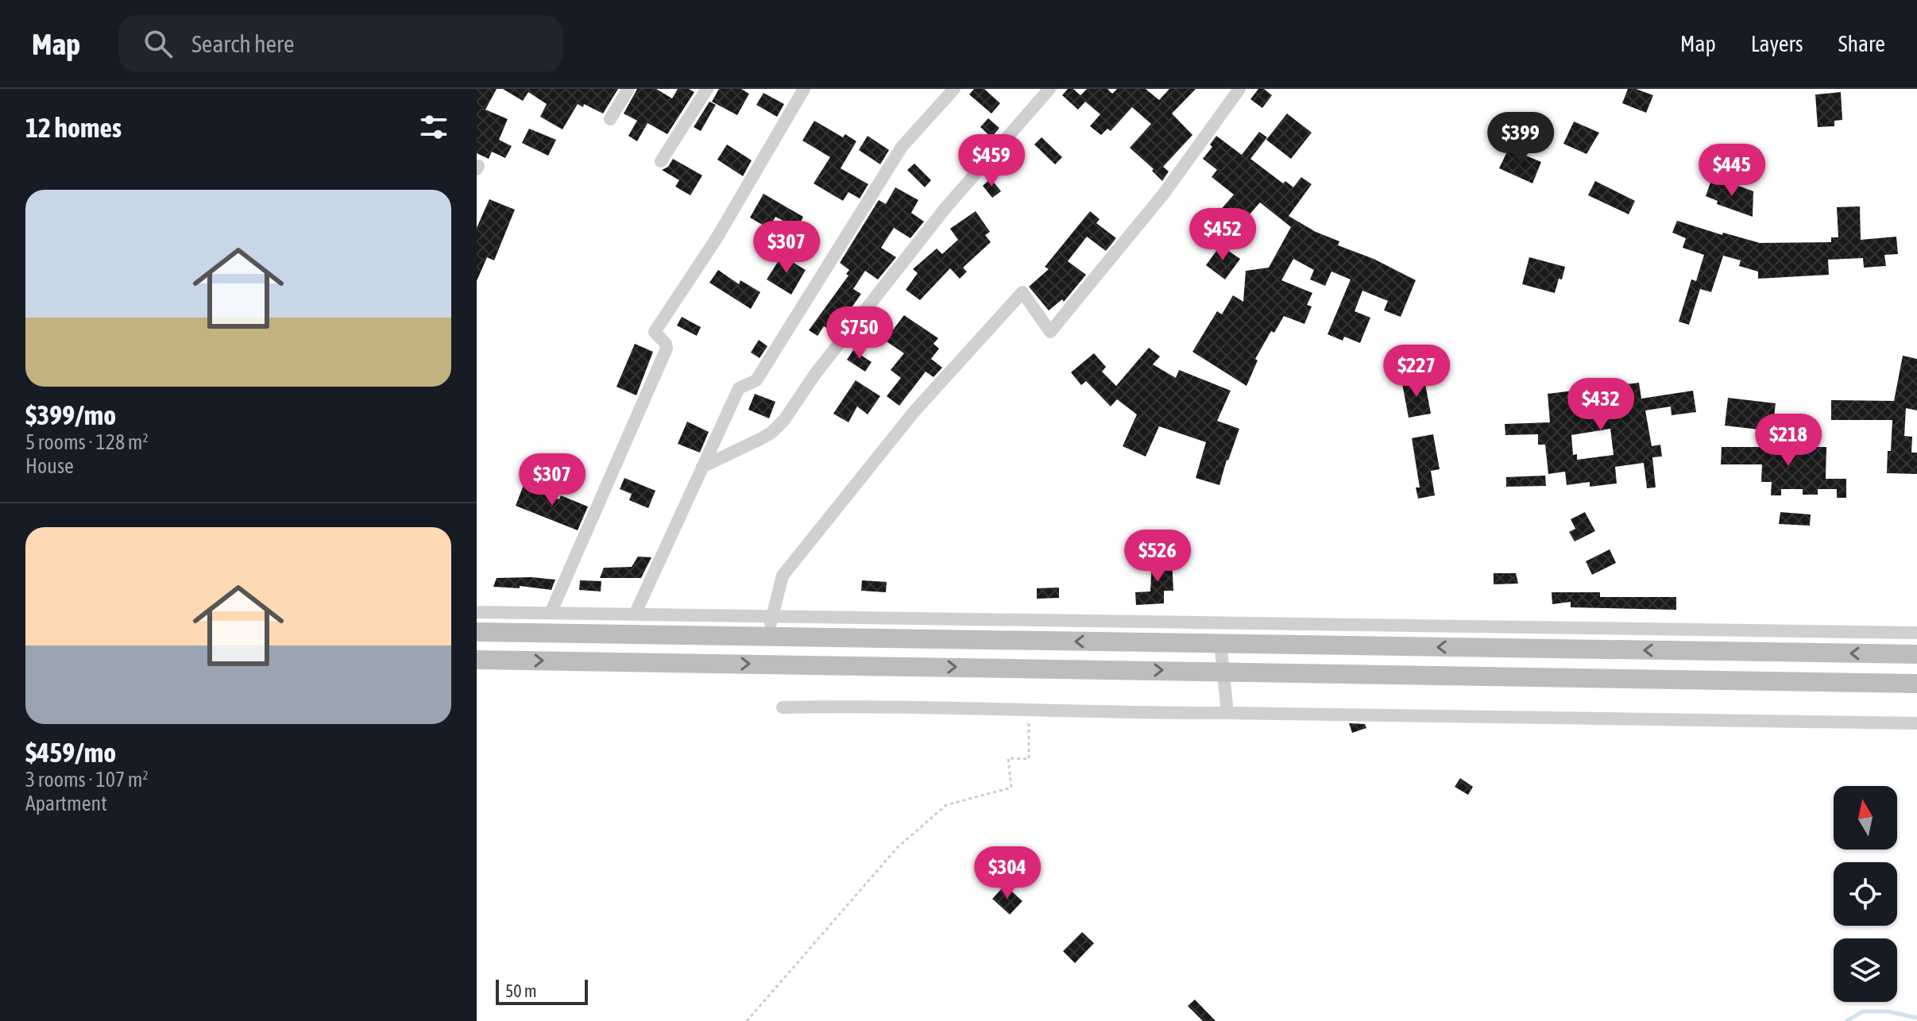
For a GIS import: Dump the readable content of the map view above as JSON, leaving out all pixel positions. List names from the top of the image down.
{
  "scale_bar": "50 m",
  "north": "top",
  "page": {
    "header": "Map",
    "search": "Search here",
    "nav": ["Map", "Layers", "Share"],
    "heading": "12 homes",
    "price": [
      "$399",
      "$459",
      "$445",
      "$452",
      "$307",
      "$750",
      "$227",
      "$432",
      "$218",
      "$307",
      "$526",
      "$304"
    ],
    "list": [
      {
        "name": "$399/mo",
        "note": "5 rooms · 128 m² · House"
      },
      {
        "name": "$459/mo",
        "note": "3 rooms · 107 m² · Apartment"
      }
    ],
    "scale": "50 m"
  }
}
